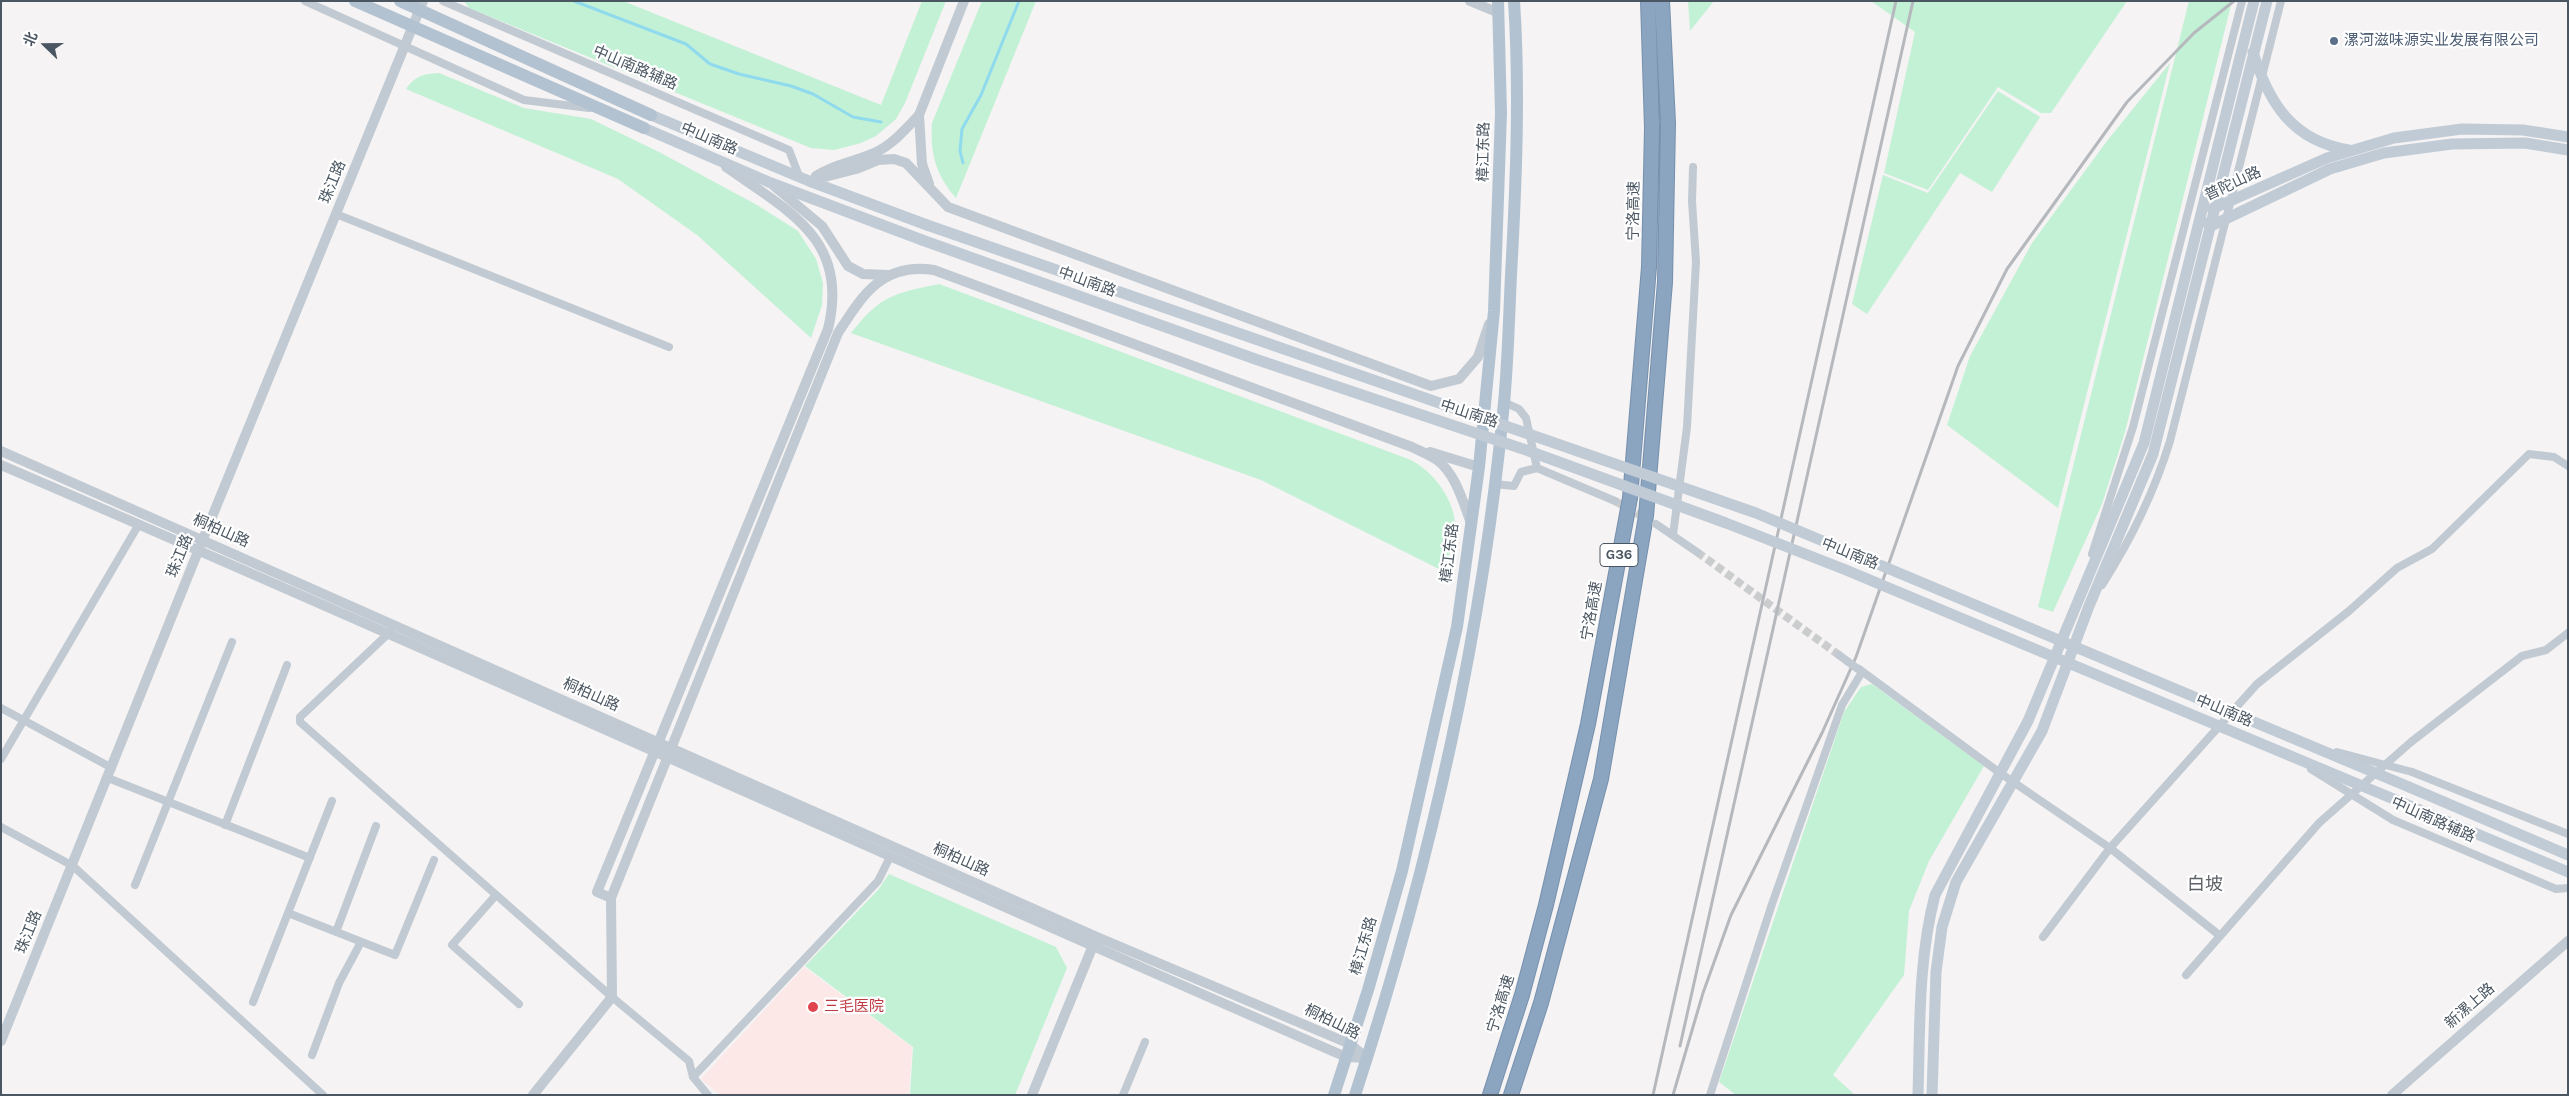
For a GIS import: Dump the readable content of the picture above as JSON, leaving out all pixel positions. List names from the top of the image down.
{
  "streets": {
    "highway": ["宁洛高速", "G36"],
    "main road": ["中山南路", "樟江东路", "普陀山路"],
    "street": [
      "中山南路辅路",
      "珠江路",
      "桐柏山路",
      "新漯上路"
    ]
  },
  "crossings": [
    ["中山南路辅路", "中山南路"],
    ["中山南路", "珠江路"],
    ["樟江东路", "桐柏山路"],
    ["珠江路", "桐柏山路"]
  ],
  "districts": ["白坡"],
  "places": ["漯河滋味源实业发展有限公司", "三毛医院"],
  "north": "left"
}
